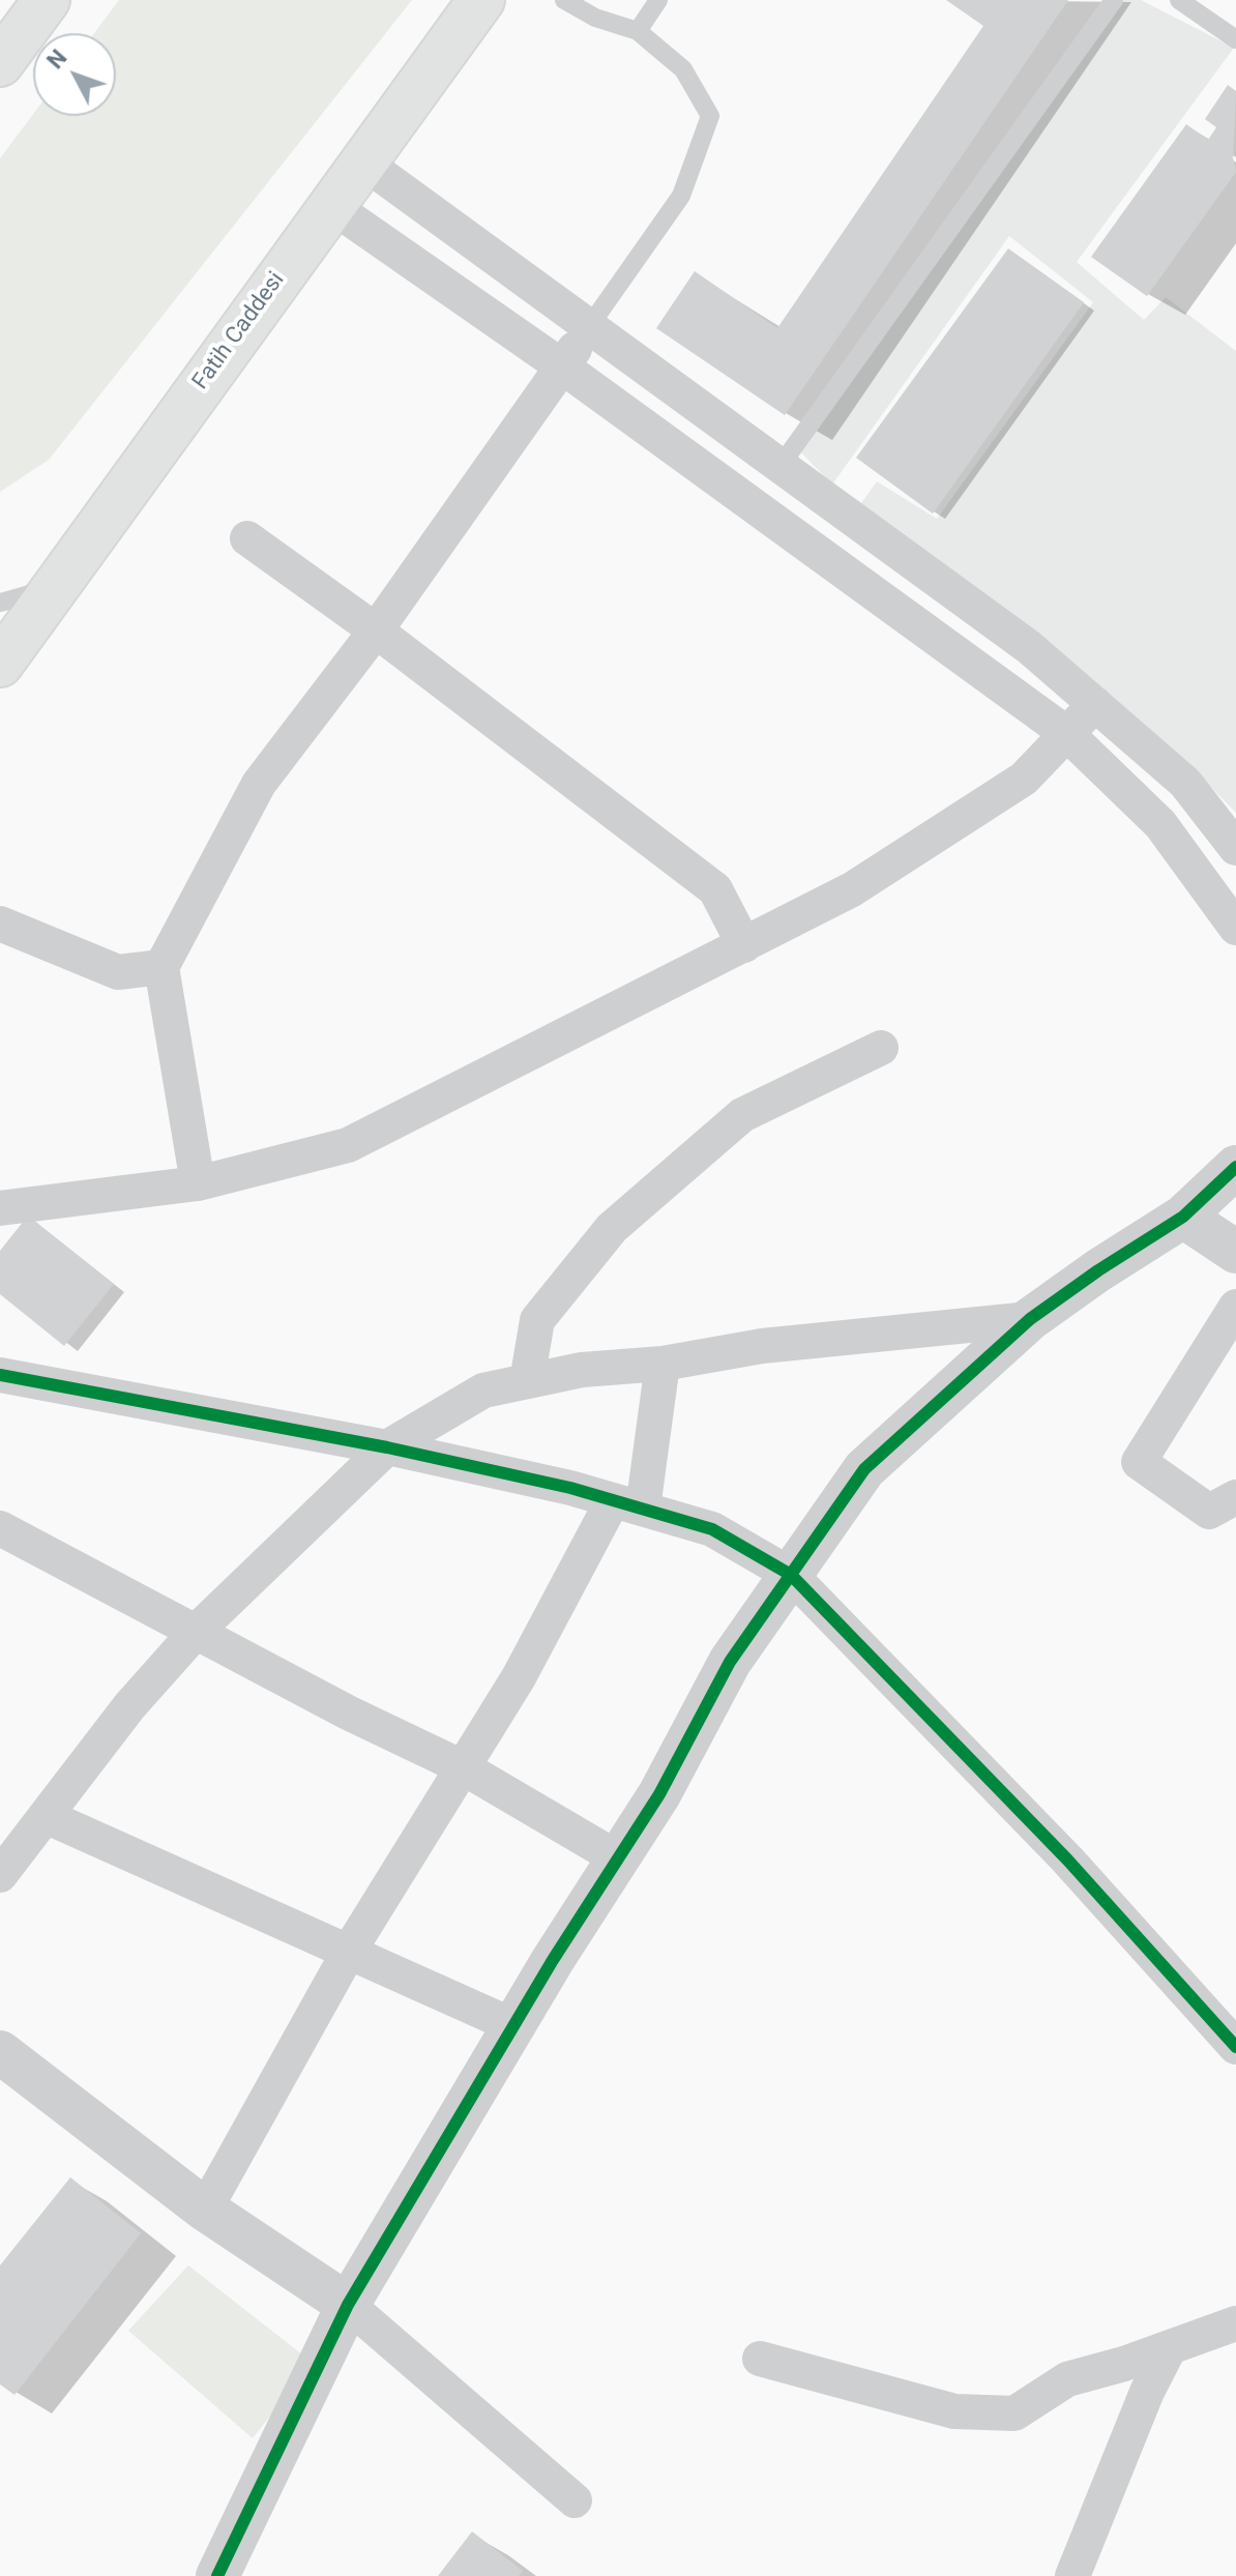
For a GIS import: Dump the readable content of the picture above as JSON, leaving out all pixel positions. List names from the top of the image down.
{
  "streets": {
    "main road": ["Fatih Caddesi"]
  },
  "north": "top left"
}
